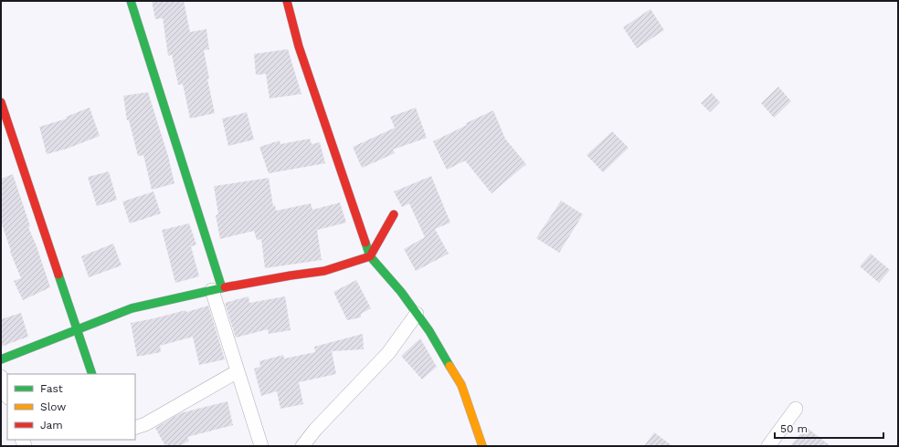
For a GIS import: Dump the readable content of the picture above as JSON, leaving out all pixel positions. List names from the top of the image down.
{
  "legend": ["Fast", "Slow", "Jam"],
  "scale_bar": "50 m"
}
